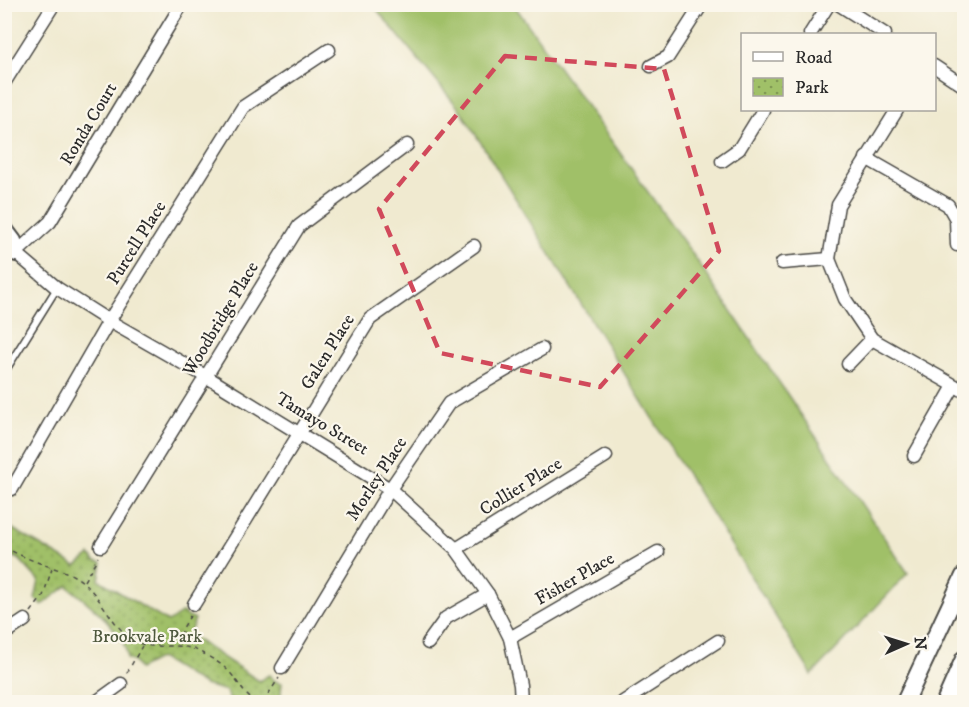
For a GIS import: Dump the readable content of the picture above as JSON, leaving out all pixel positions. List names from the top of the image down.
{
  "streets": {
    "main road": ["Tamayo Street"],
    "street": [
      "Ronda Court",
      "Purcell Place",
      "Woodbridge Place",
      "Galen Place",
      "Morley Place",
      "Collier Place",
      "Fisher Place"
    ]
  },
  "crossings": [
    ["Ronda Court", "Tamayo Street"],
    ["Purcell Place", "Tamayo Street"],
    ["Woodbridge Place", "Tamayo Street"],
    ["Galen Place", "Tamayo Street"],
    ["Tamayo Street", "Morley Place"],
    ["Tamayo Street", "Collier Place"],
    ["Tamayo Street", "Fisher Place"]
  ],
  "parks": ["Brookvale Park"],
  "legend": ["Road", "Park"],
  "north": "right"
}
